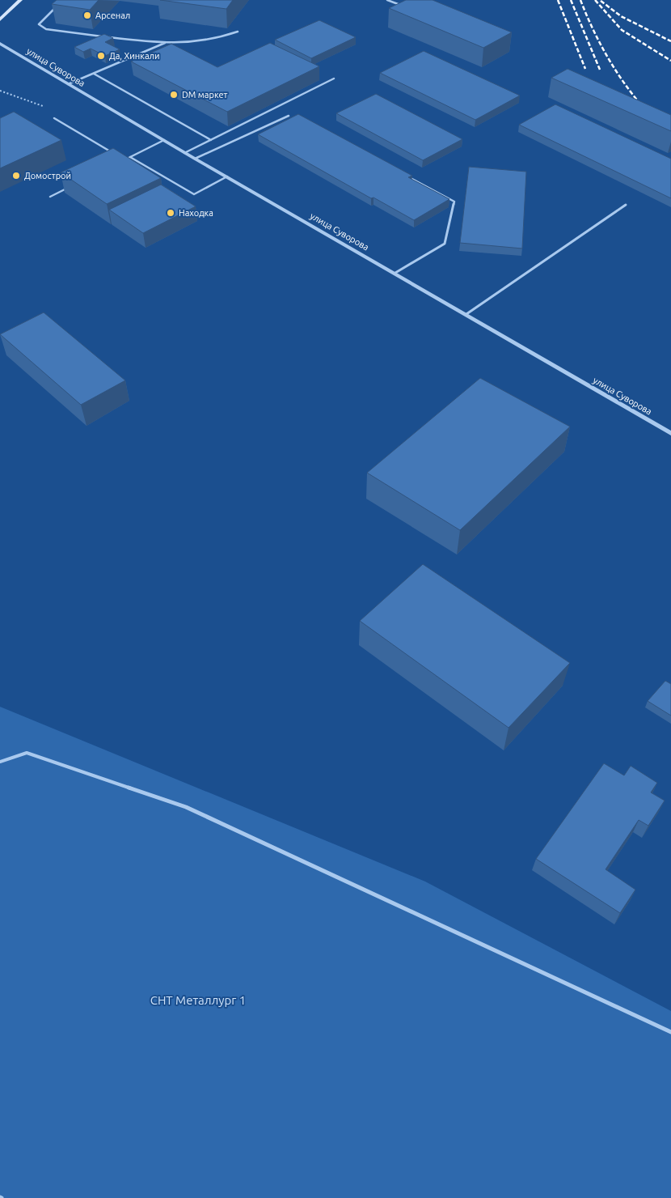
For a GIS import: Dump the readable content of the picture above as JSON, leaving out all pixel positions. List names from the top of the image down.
{
  "streets": {
    "street": ["улица Суворова"]
  },
  "parks": ["СНТ Металлург 1"],
  "places": [
    "Арсенал",
    "Да, Хинкали",
    "DM маркет",
    "Домострой",
    "Находка"
  ]
}
